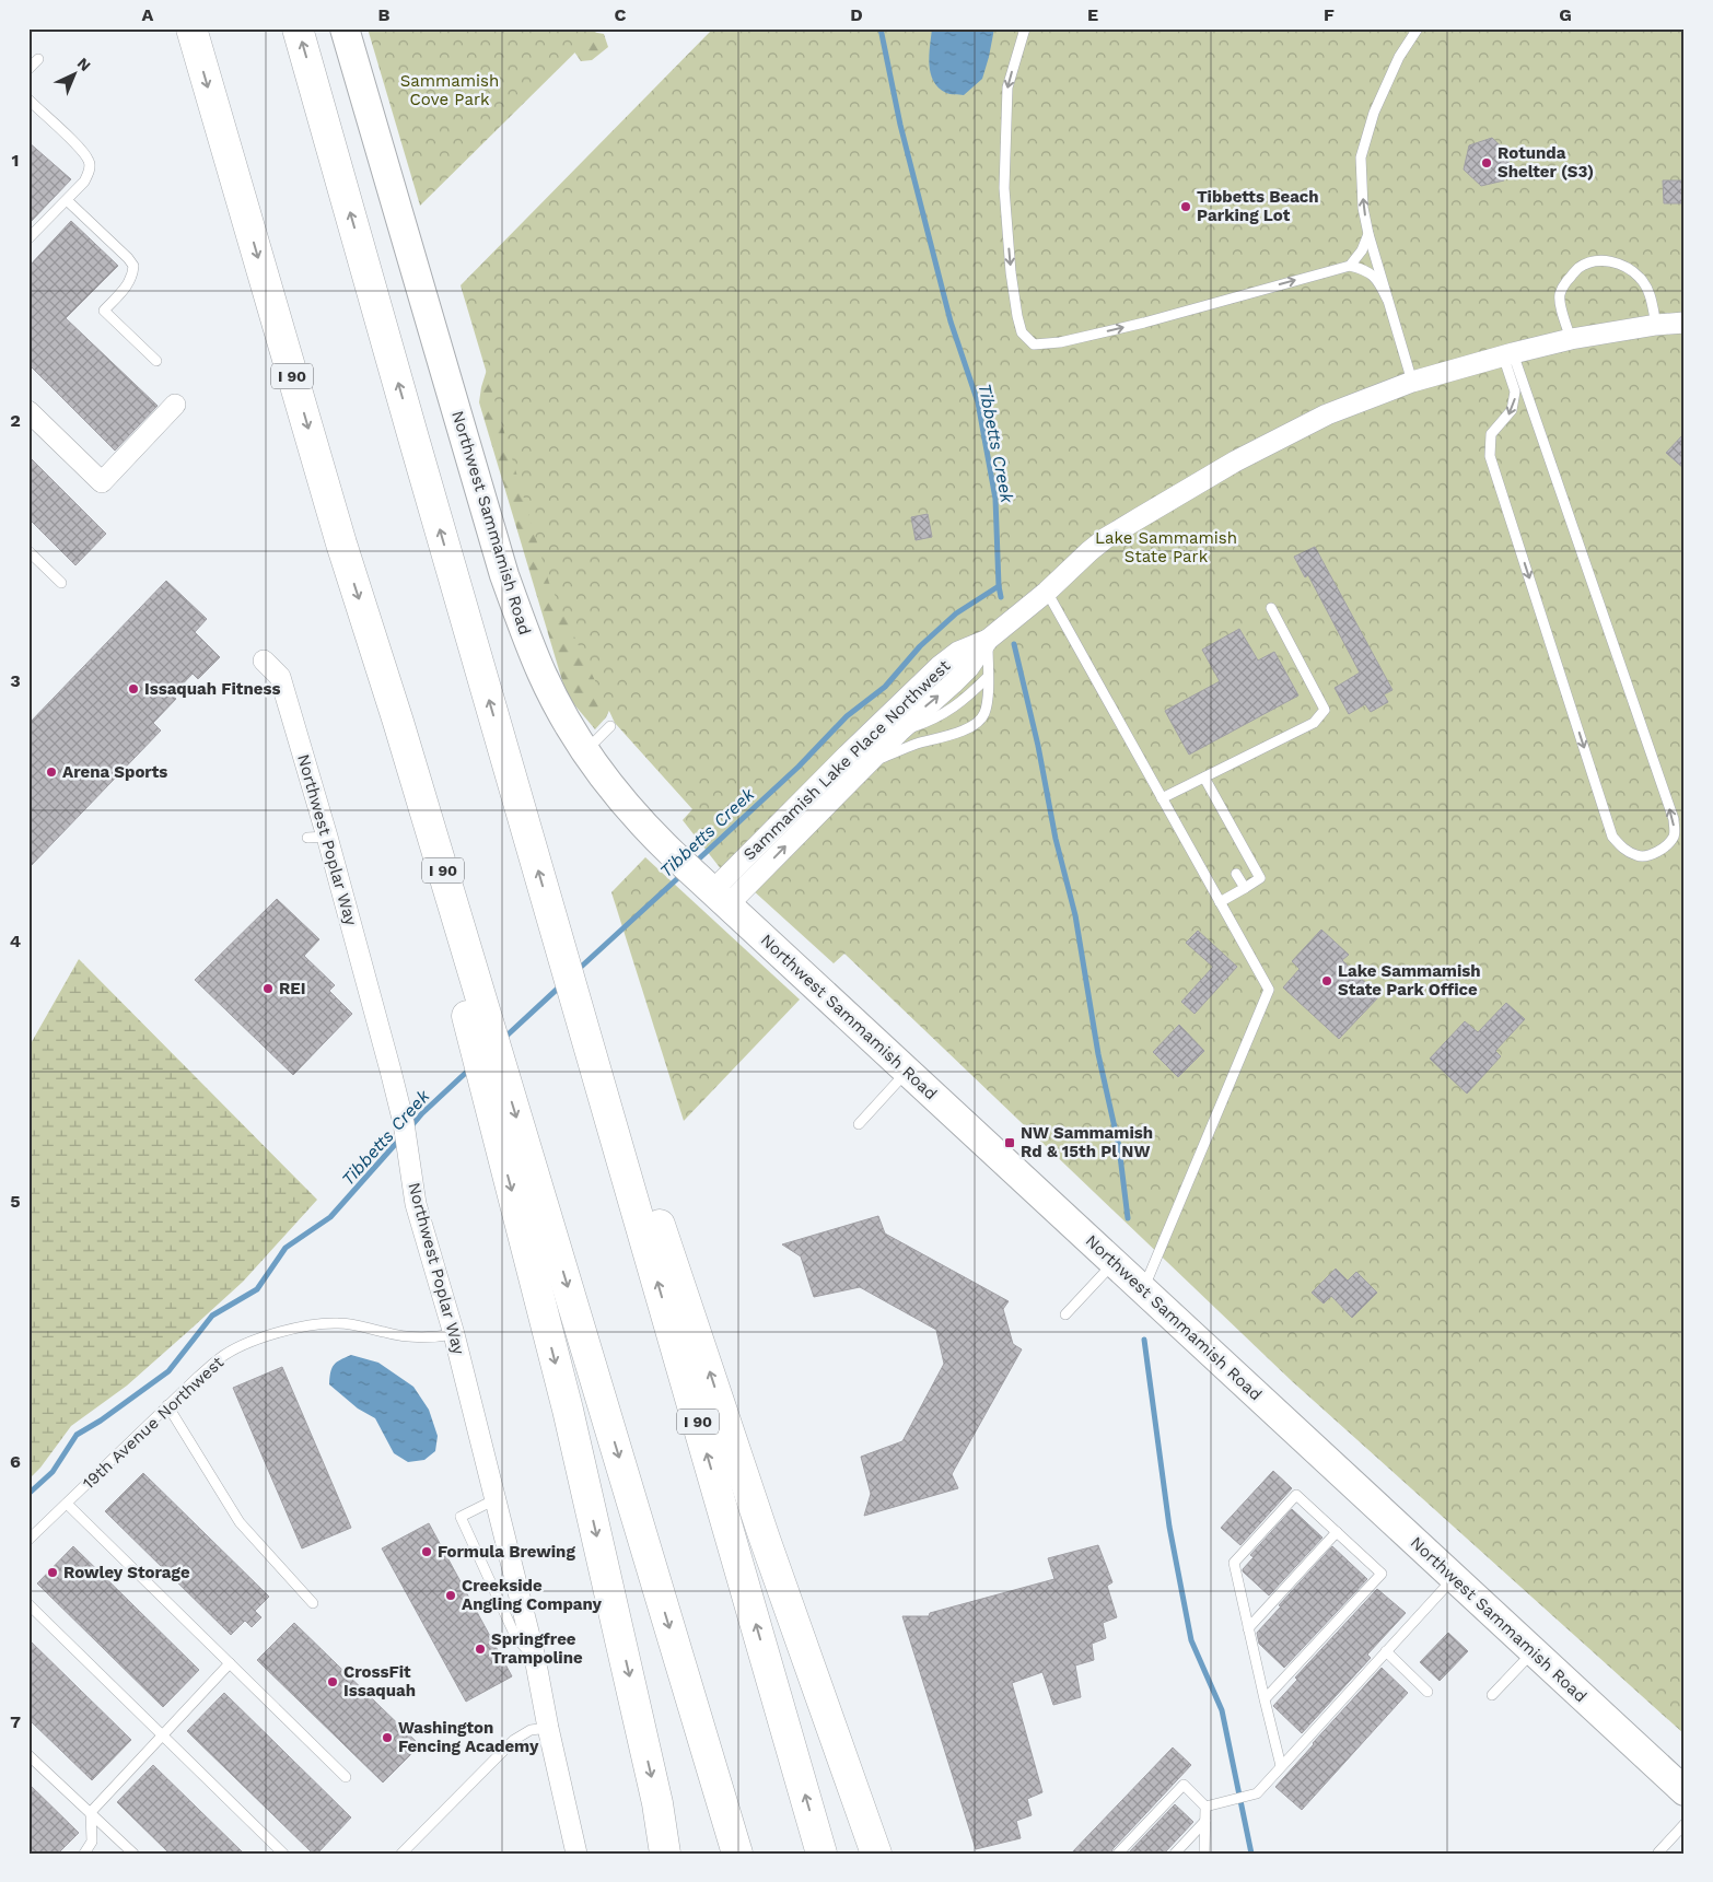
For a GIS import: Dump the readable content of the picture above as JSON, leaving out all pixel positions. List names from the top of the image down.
{
  "streets": {
    "highway": ["I 90"],
    "street": ["Northwest Sammamish Road", "Sammamish Lake Place Northwest", "Northwest Poplar Way"],
    "lane": ["19th Avenue Northwest"]
  },
  "crossings": [
    ["Northwest Sammamish Road", "Sammamish Lake Place Northwest"],
    ["Northwest Poplar Way", "19th Avenue Northwest"]
  ],
  "water": ["Tibbetts Creek"],
  "parks": ["Sammamish Cove Park", "Lake Sammamish State Park"],
  "places": {
    "other": [
      "Rotunda Shelter (S3)",
      "Tibbetts Beach Parking Lot",
      "Issaquah Fitness",
      "Arena Sports",
      "Lake Sammamish State Park Office",
      "REI",
      "Formula Brewing",
      "Rowley Storage",
      "Creekside Angling Company",
      "Springfree Trampoline",
      "CrossFit Issaquah",
      "Washington Fencing Academy"
    ],
    "transit": ["NW Sammamish Rd & 15th Pl NW"]
  },
  "north": "top right",
  "grid": {
    "columns": [
      "A",
      "B",
      "C",
      "D",
      "E",
      "F",
      "G"
    ],
    "rows": [
      "1",
      "2",
      "3",
      "4",
      "5",
      "6",
      "7"
    ]
  }
}
